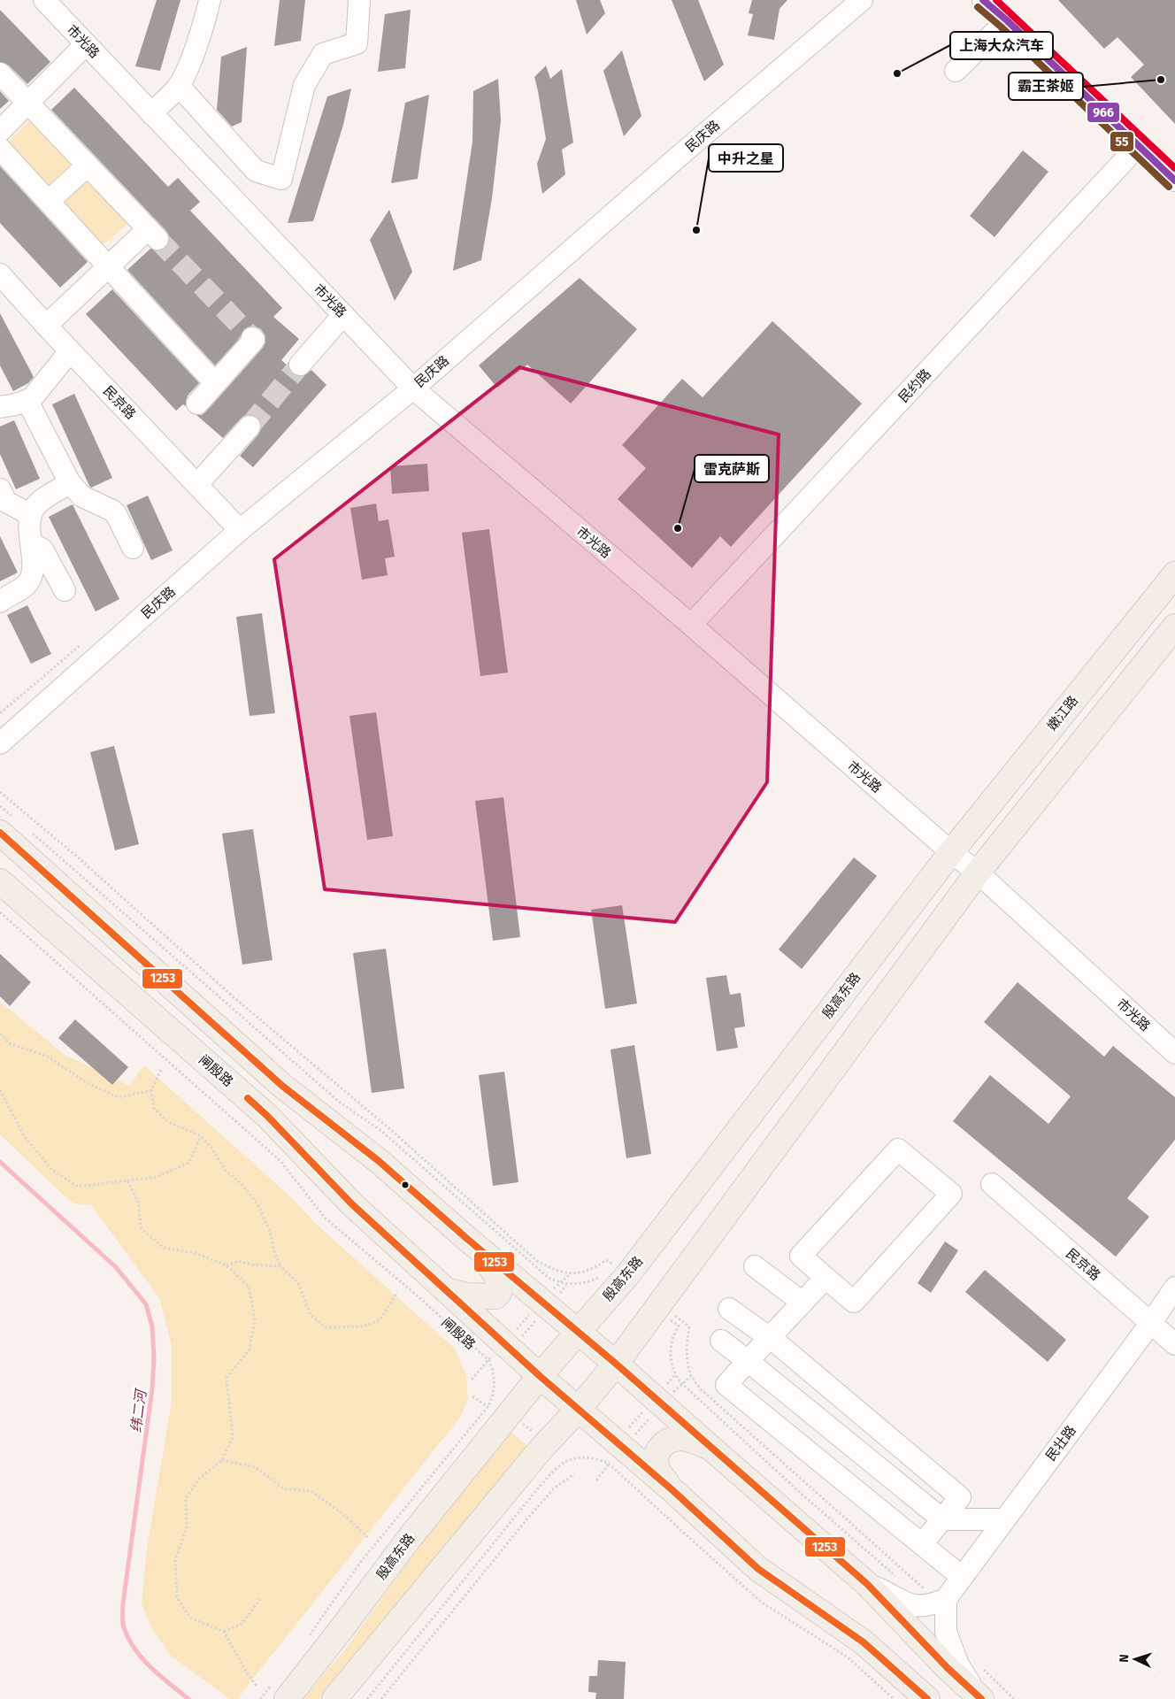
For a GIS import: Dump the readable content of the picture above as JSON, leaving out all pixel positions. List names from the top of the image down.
{
  "streets": {
    "main road": ["嫩江路", "殷高东路", "闸殷路"],
    "street": [
      "市光路",
      "民庆路",
      "民约路",
      "民京路",
      "民壮路"
    ]
  },
  "crossings": [
    ["市光路", "民庆路"],
    ["市光路", "民约路"],
    ["市光路", "嫩江路"],
    ["市光路", "殷高东路"],
    ["民庆路", "民京路"],
    ["民京路", "民壮路"],
    ["嫩江路", "殷高东路"],
    ["殷高东路", "闸殷路"]
  ],
  "water": ["纬二河"],
  "places": [
    "上海大众汽车",
    "霸王茶姬",
    "中升之星",
    "雷克萨斯"
  ],
  "lines": ["transit line 966", "transit line 55", "transit line 1253"],
  "north": "left"
}
